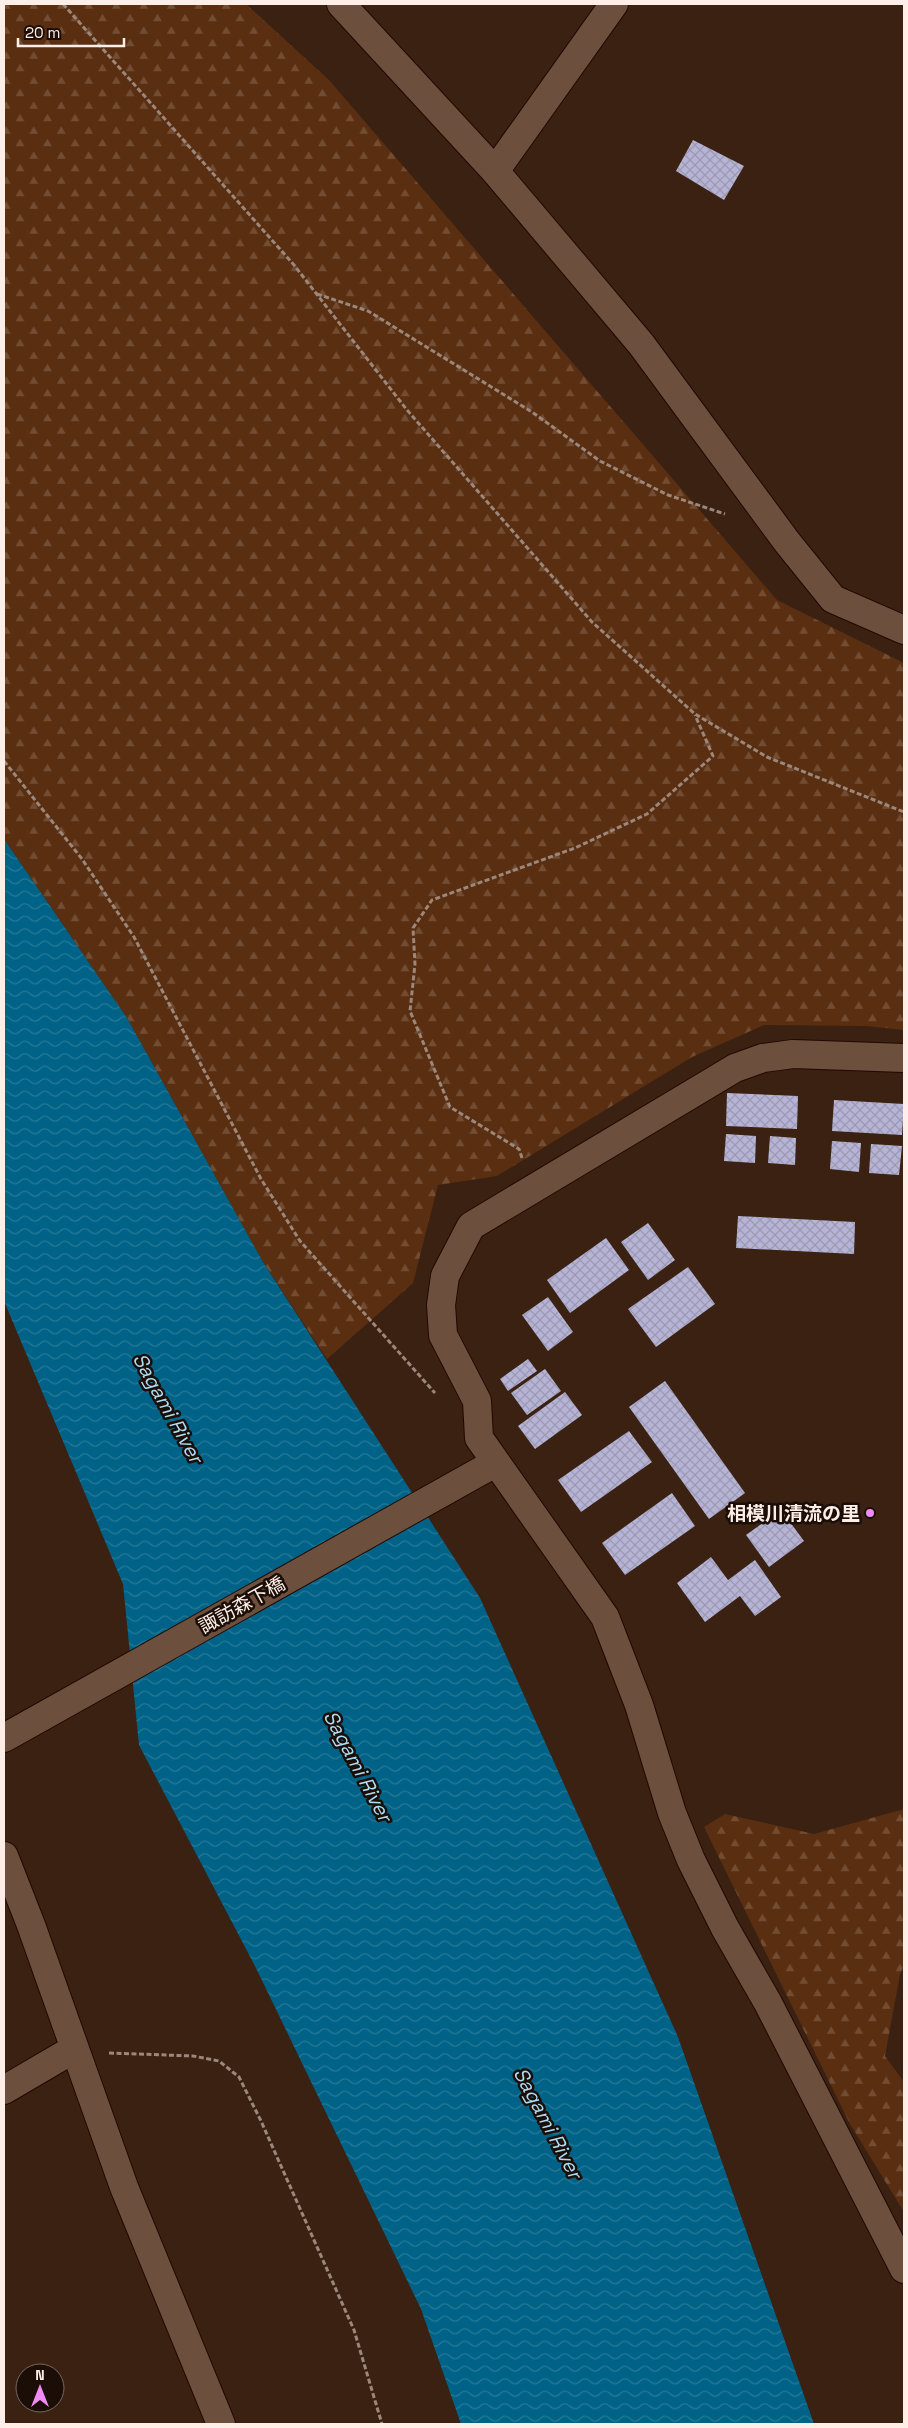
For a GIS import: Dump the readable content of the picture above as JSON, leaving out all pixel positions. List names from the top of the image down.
{
  "streets": {
    "street": ["諏訪森下橋"]
  },
  "water": ["Sagami River"],
  "places": ["相模川清流の里"],
  "scale_bar": "20 m",
  "north": "top"
}
